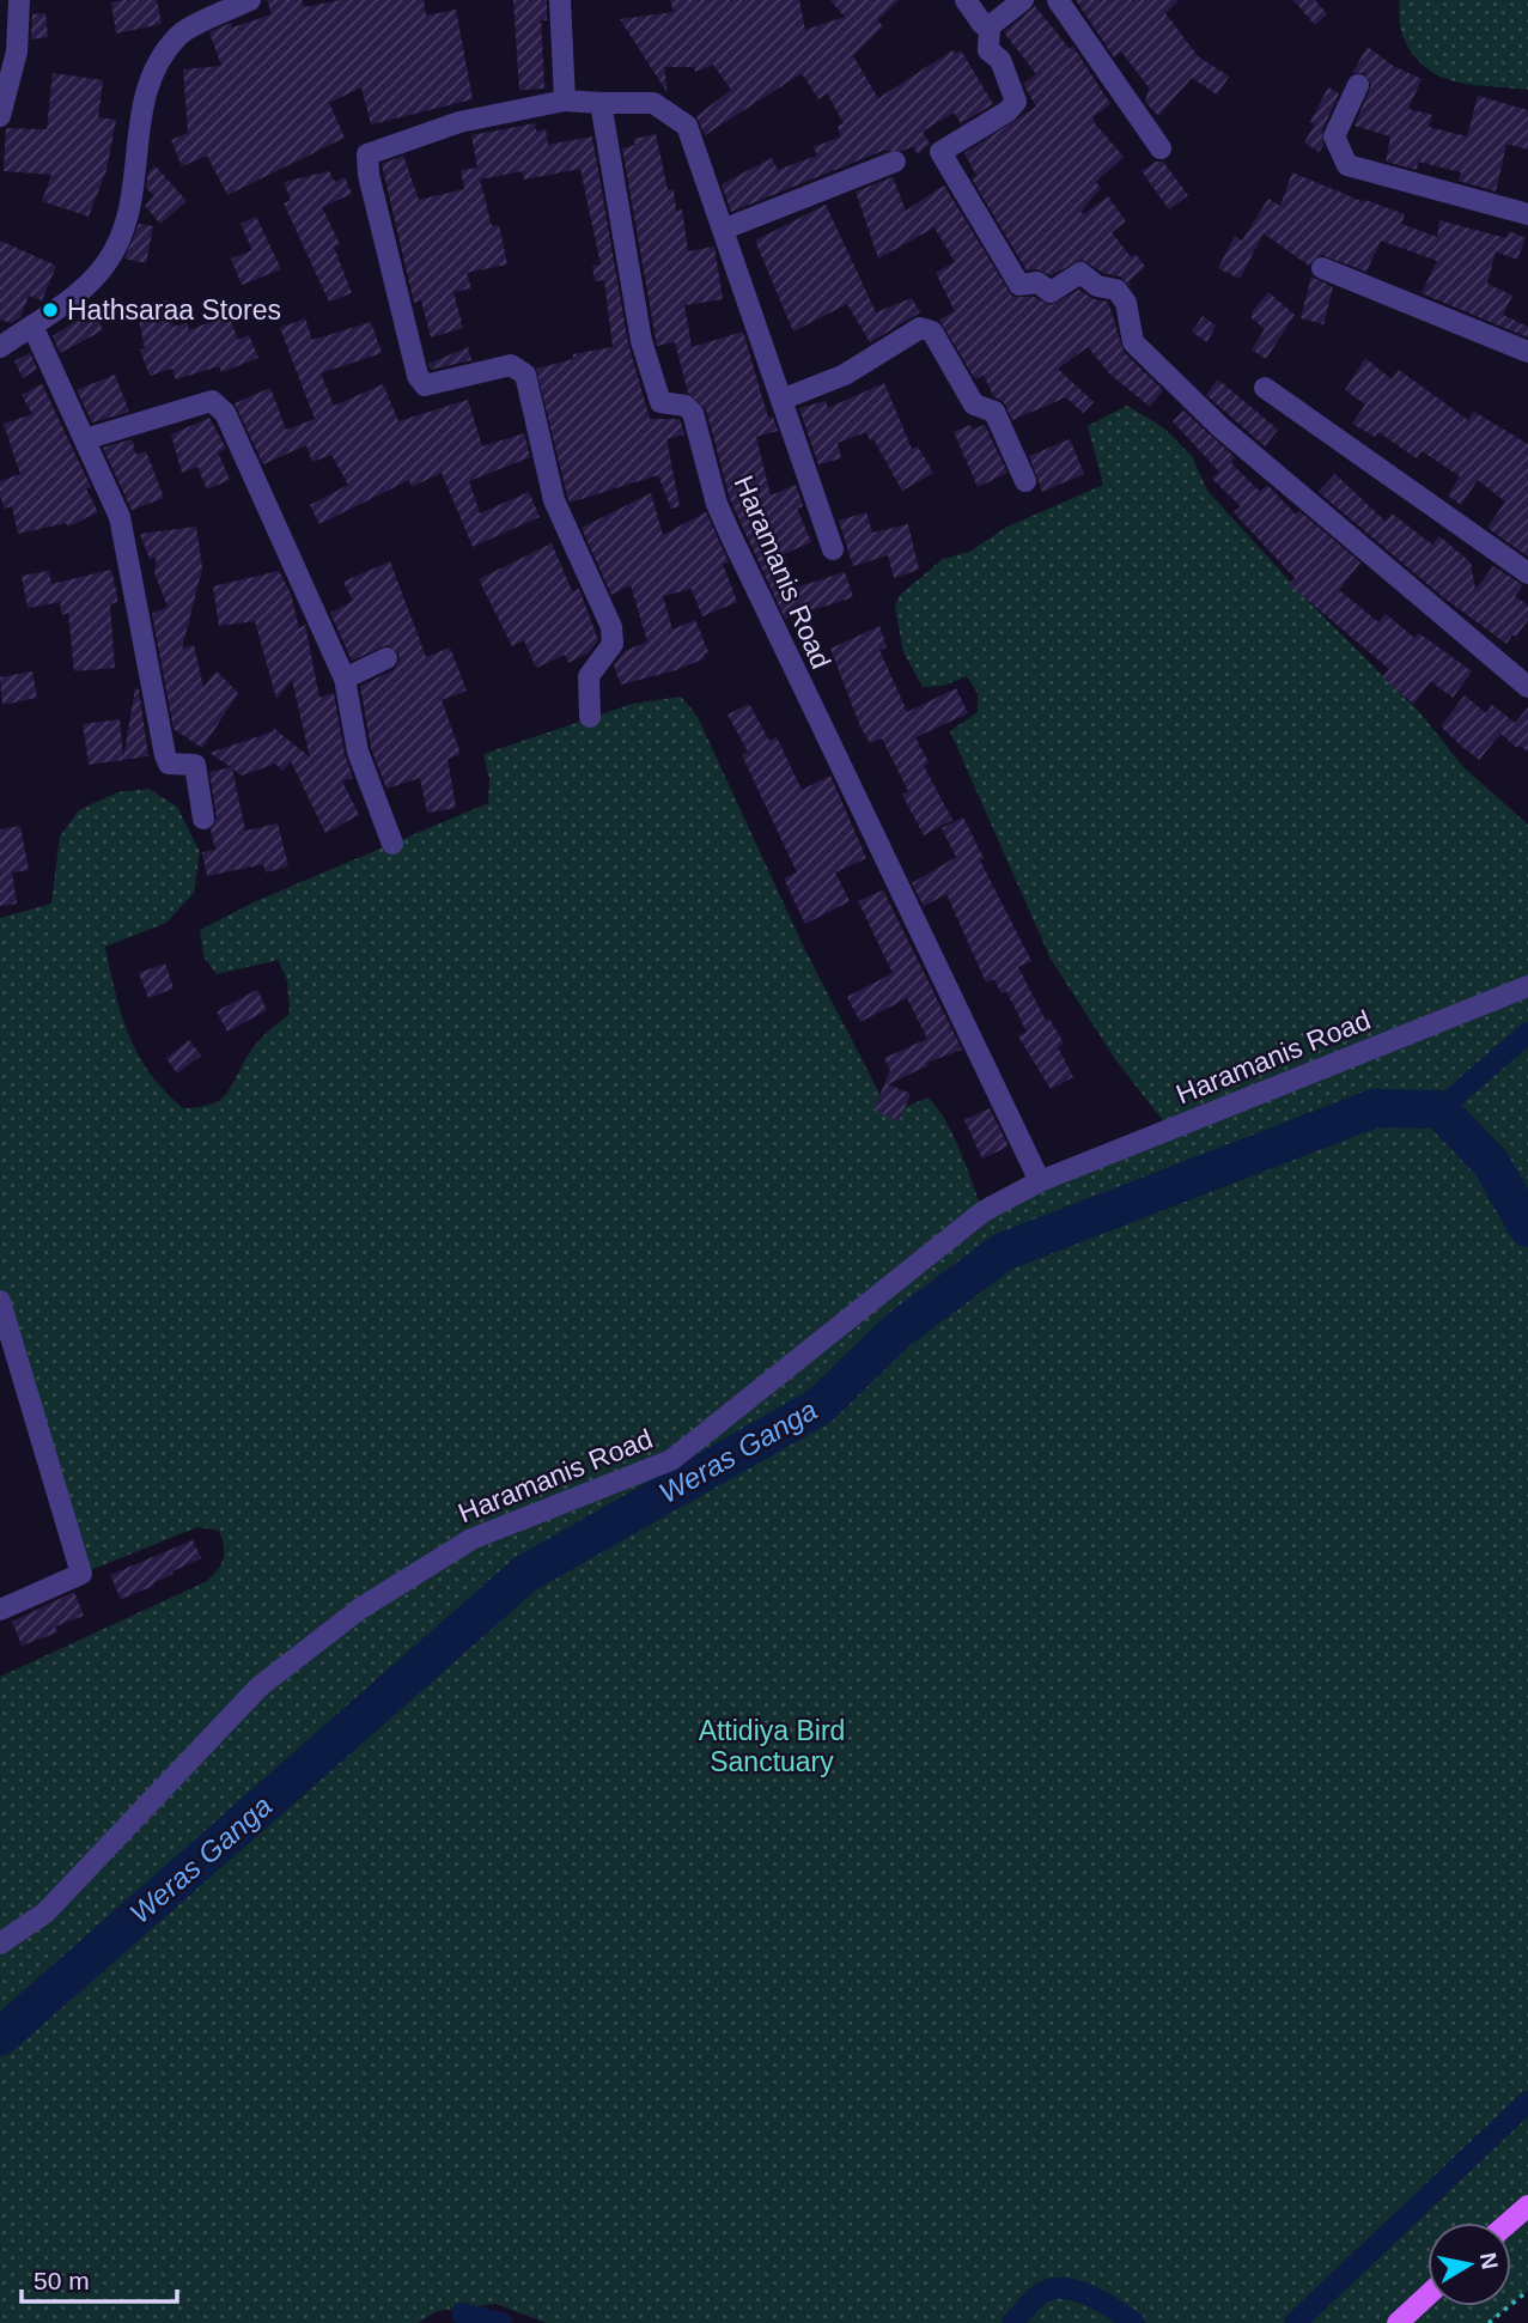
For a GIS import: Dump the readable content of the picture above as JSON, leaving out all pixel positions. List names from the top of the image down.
{
  "streets": {
    "street": ["Haramanis Road"]
  },
  "water": ["Weras Ganga"],
  "parks": ["Attidiya Bird Sanctuary"],
  "places": ["Hathsaraa Stores"],
  "scale_bar": "50 m",
  "north": "right"
}
